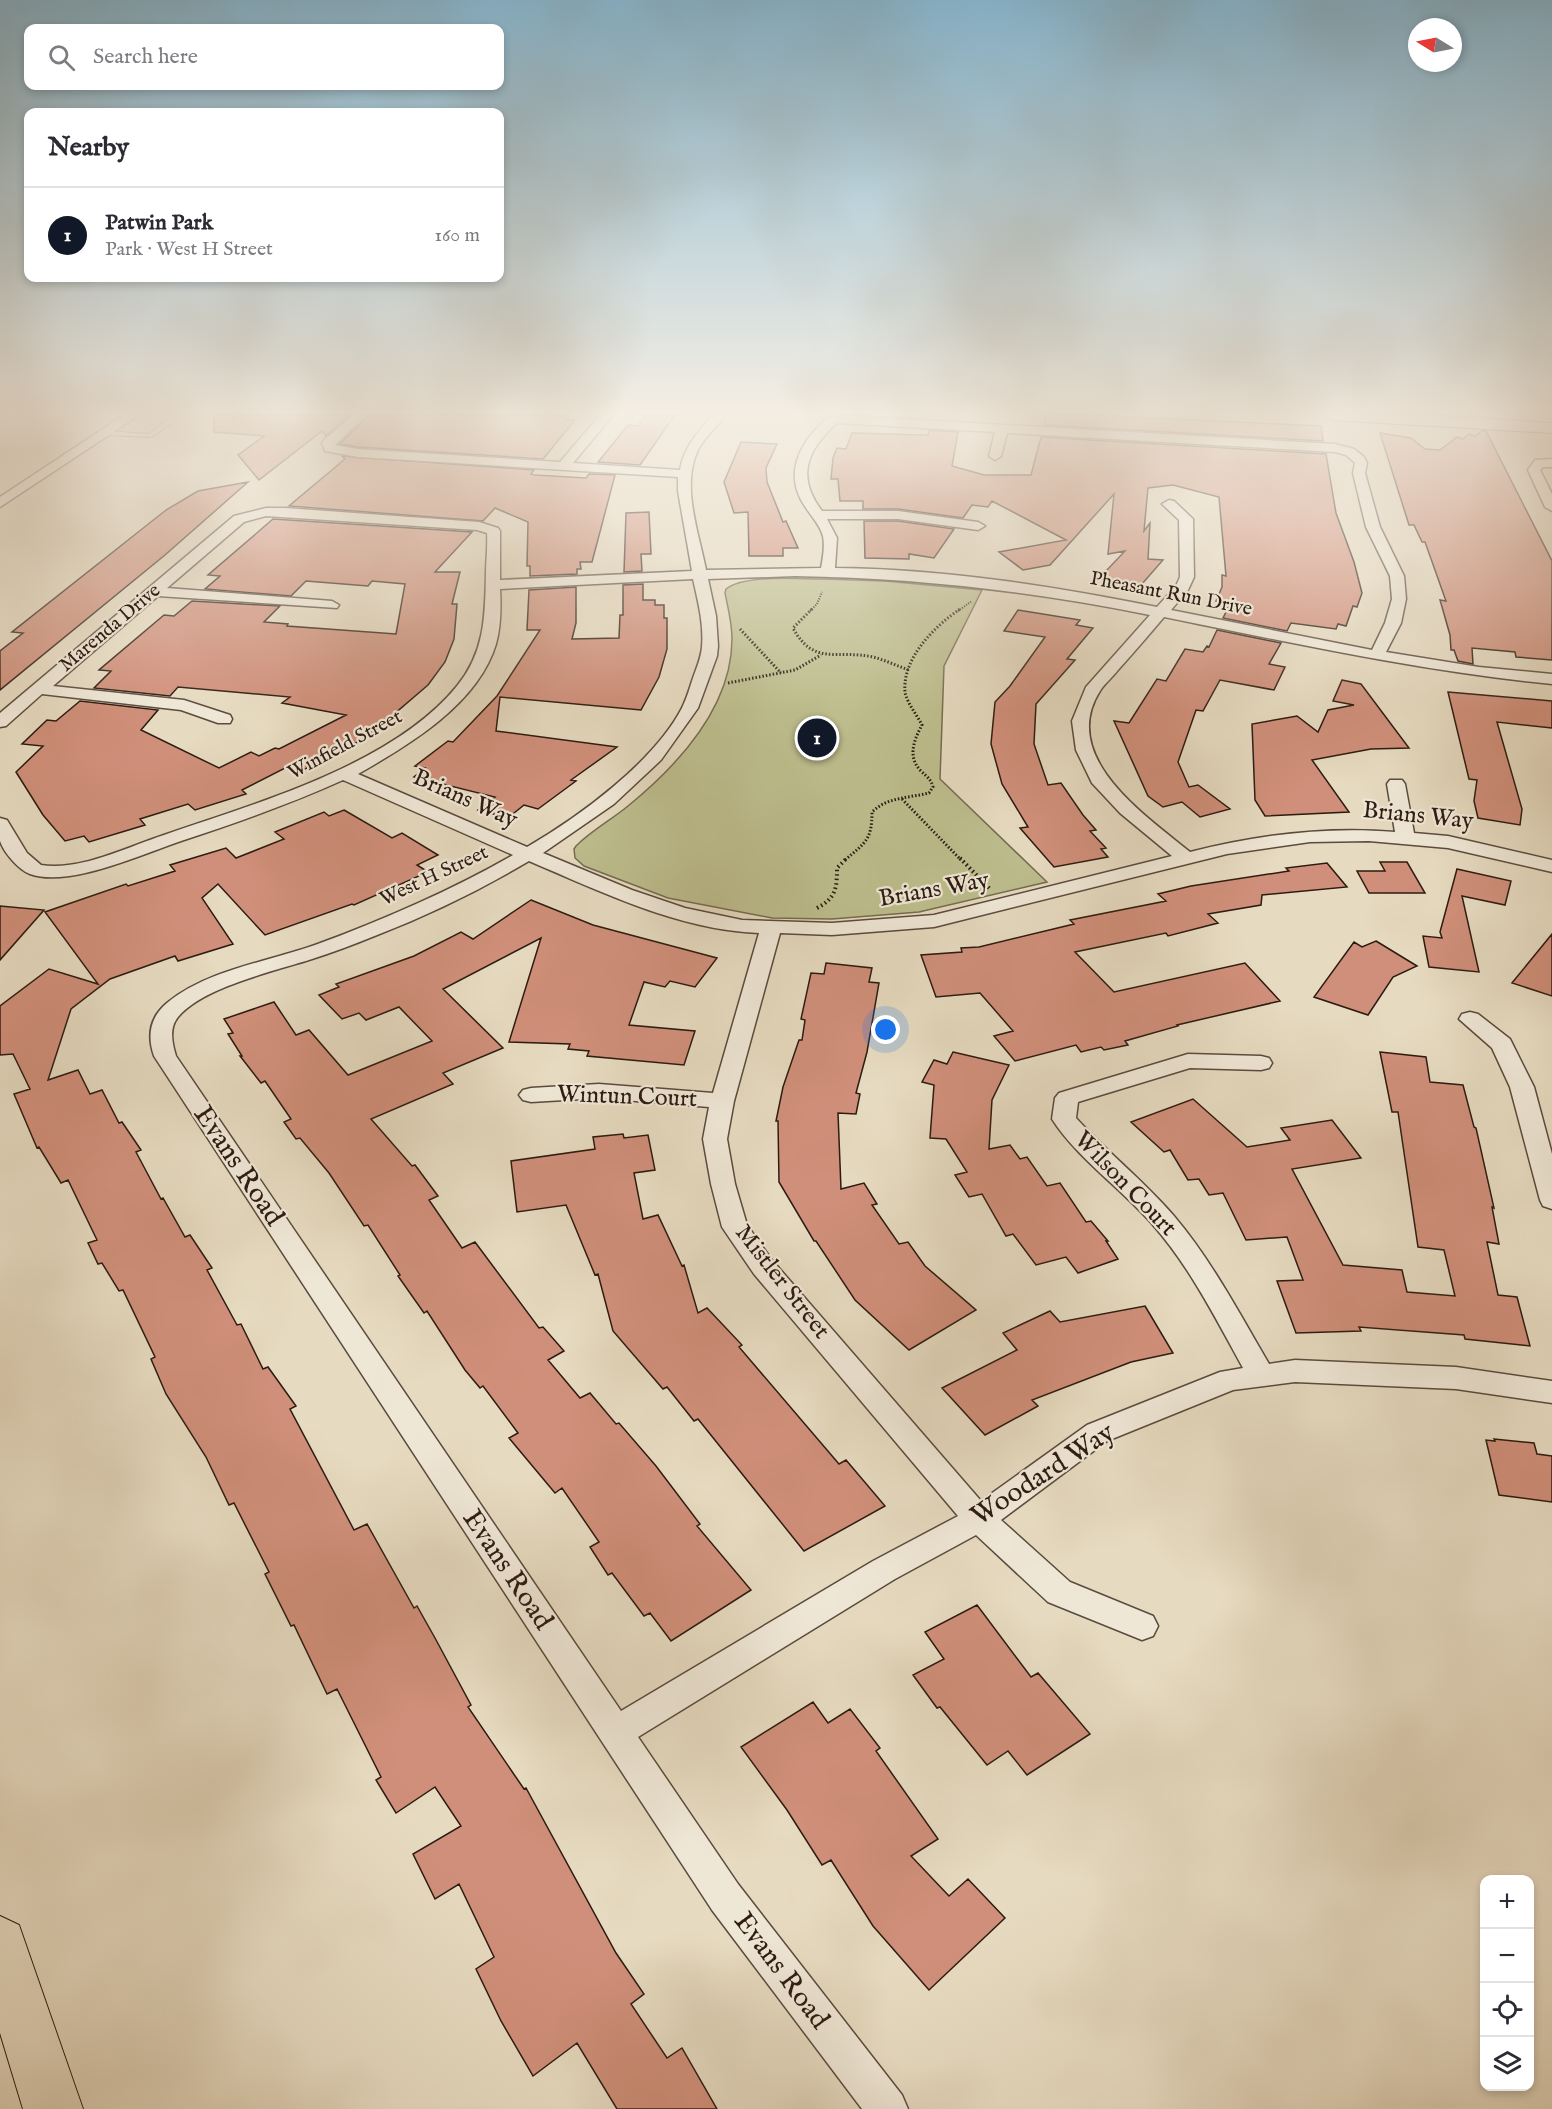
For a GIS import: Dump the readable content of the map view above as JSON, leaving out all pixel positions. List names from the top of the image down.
{
  "streets": {
    "street": [
      "Pheasant Run Drive",
      "Marenda Drive",
      "Winfield Street",
      "Brians Way",
      "West H Street",
      "Wintun Court",
      "Evans Road",
      "Wilson Court",
      "Mistler Street",
      "Woodard Way"
    ]
  },
  "crossings": [
    ["Pheasant Run Drive", "Winfield Street"],
    ["Pheasant Run Drive", "West H Street"],
    ["Marenda Drive", "Winfield Street"],
    ["Winfield Street", "Brians Way"],
    ["Brians Way", "West H Street"],
    ["Brians Way", "Mistler Street"],
    ["West H Street", "Evans Road"],
    ["Wintun Court", "Mistler Street"],
    ["Evans Road", "Woodard Way"],
    ["Wilson Court", "Woodard Way"],
    ["Mistler Street", "Woodard Way"]
  ],
  "north": "left",
  "page": {
    "search": "Search here",
    "heading": "Nearby",
    "list": [
      {
        "mark": "1",
        "name": "Patwin Park",
        "note": "Park · West H Street",
        "value": "160 m"
      }
    ],
    "pins": "1",
    "map_buttons": ["+", "−"]
  }
}
